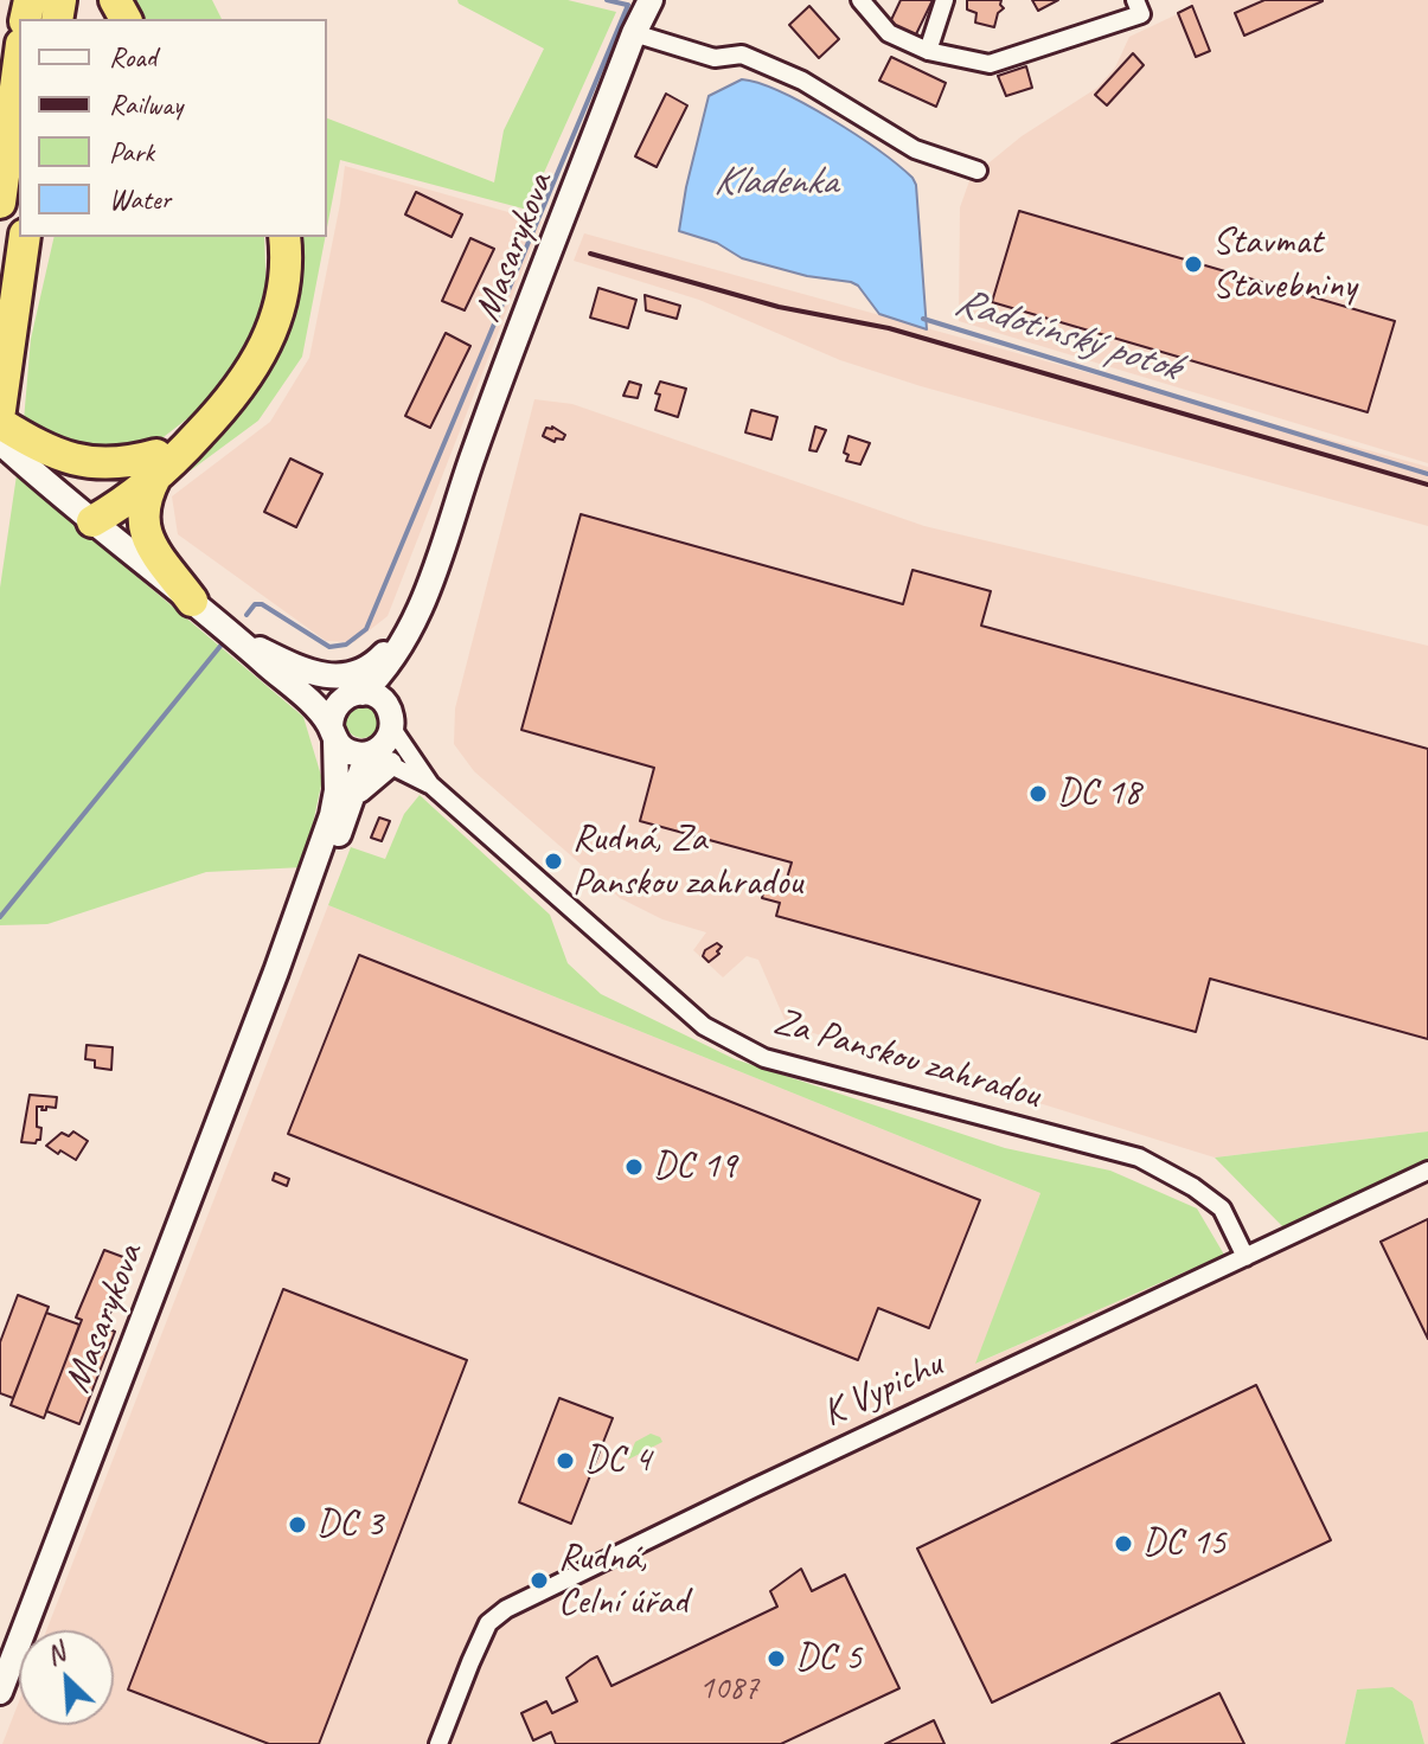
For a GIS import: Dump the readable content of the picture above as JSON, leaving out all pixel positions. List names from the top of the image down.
{
  "streets": {
    "main road": ["Masarykova"],
    "street": ["Za Panskou zahradou", "K Vypichu"]
  },
  "crossings": [
    ["Masarykova", "Za Panskou zahradou"],
    ["Za Panskou zahradou", "K Vypichu"]
  ],
  "water": ["Kladenka", "Radotínský potok"],
  "places": [
    "Stavmat Stavebniny",
    "DC 18",
    "Rudná, Za Panskou zahradou",
    "DC 19",
    "DC 4",
    "DC 3",
    "DC 15",
    "Rudná, Celní úřad",
    "DC 5"
  ],
  "house_numbers": ["1087"],
  "legend": [
    "Road",
    "Railway",
    "Park",
    "Water"
  ],
  "north": "top left"
}
